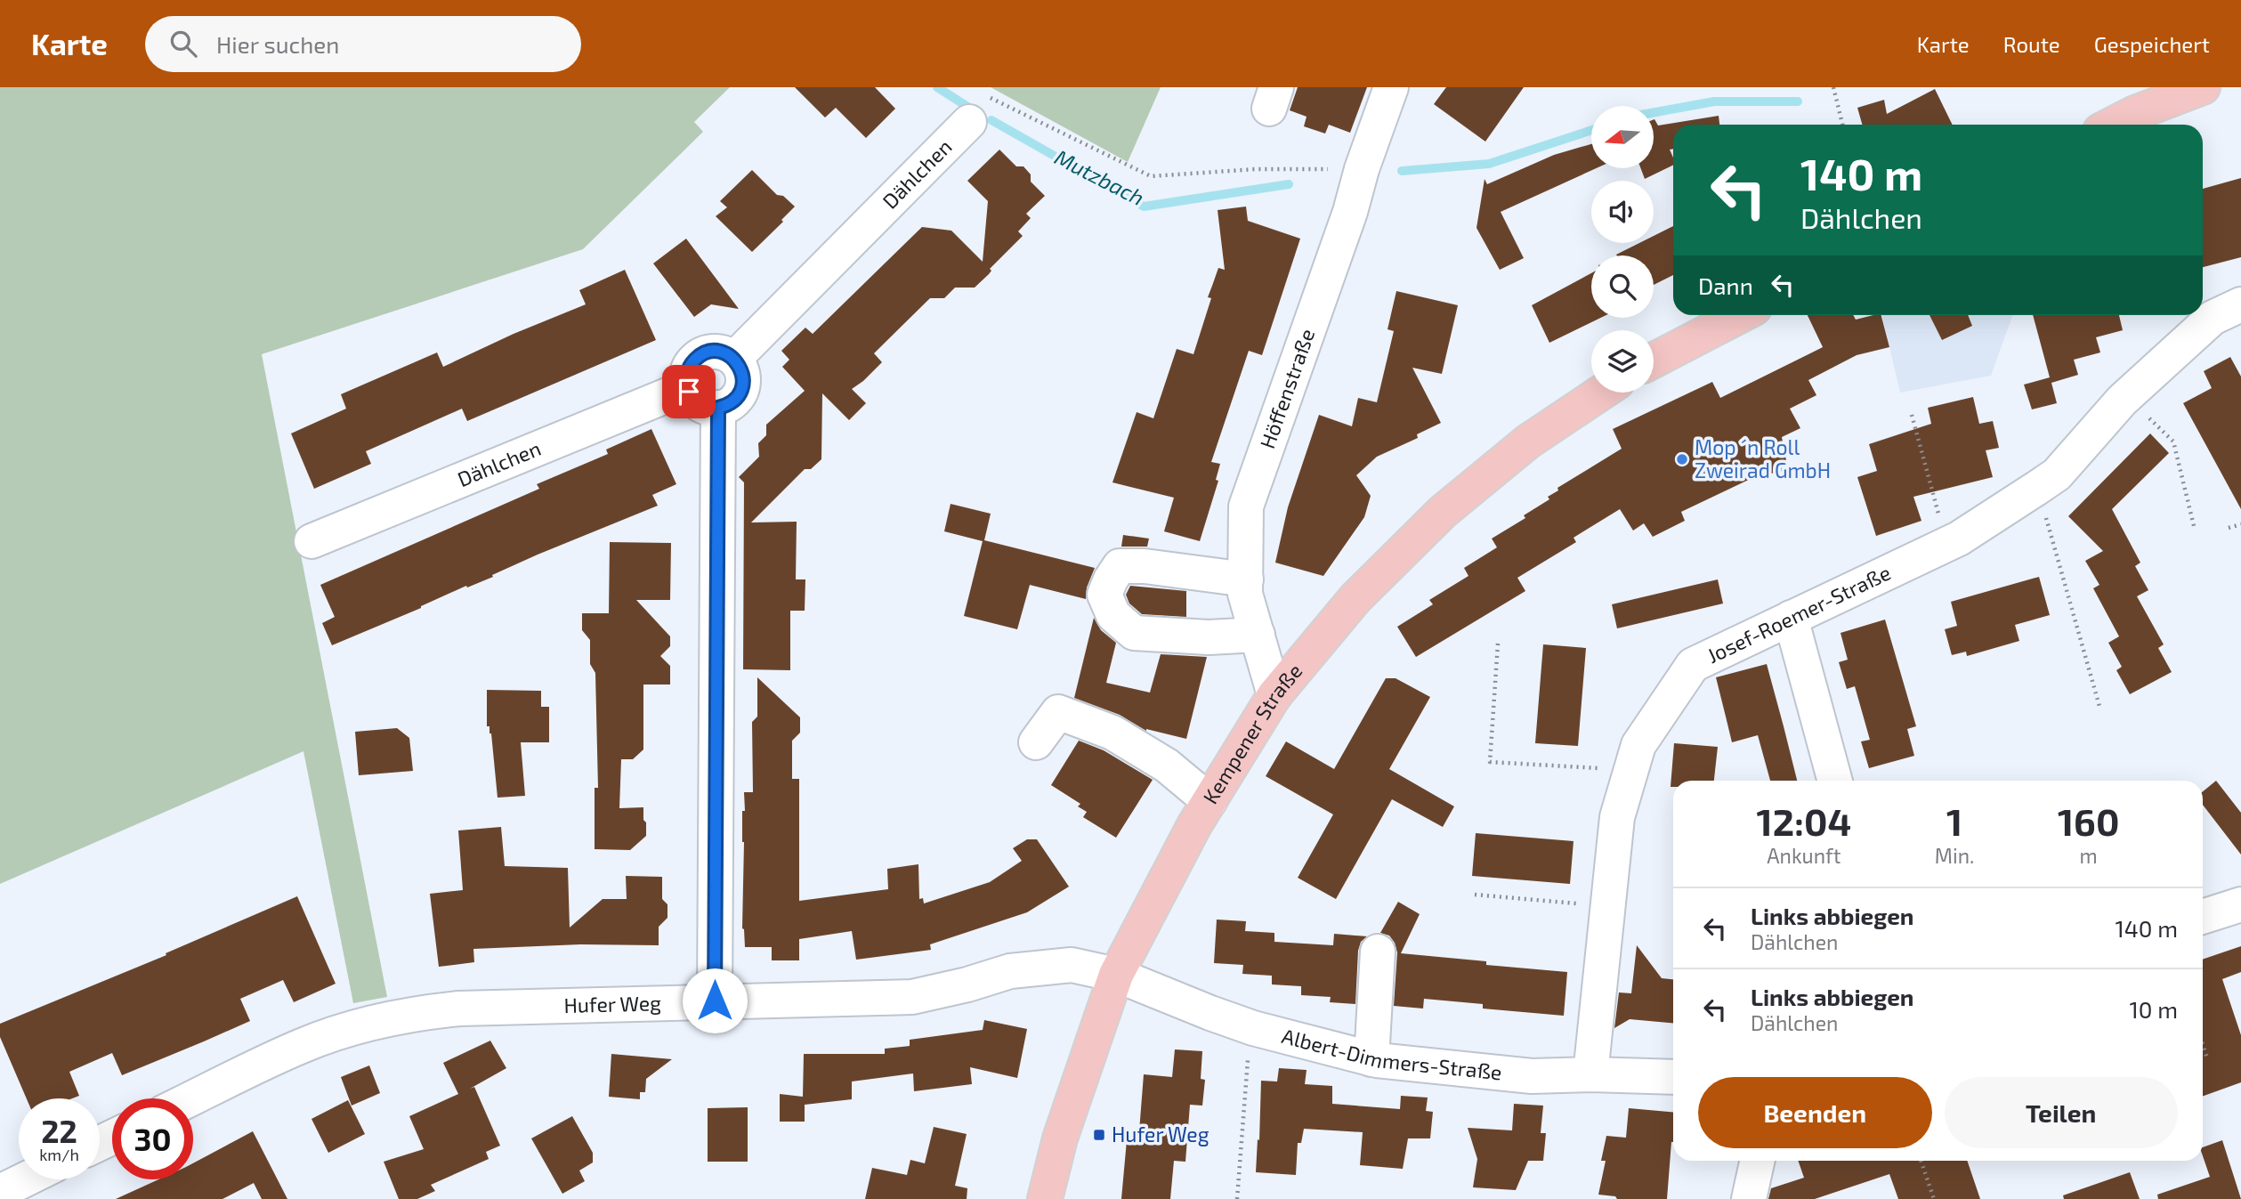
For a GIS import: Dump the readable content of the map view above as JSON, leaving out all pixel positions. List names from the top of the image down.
{
  "streets": {
    "main road": ["Kempener Straße"],
    "street": [
      "Dählchen",
      "Höffenstraße",
      "Josef-Roemer-Straße",
      "Hufer Weg",
      "Albert-Dimmers-Straße"
    ]
  },
  "crossings": [
    ["Höffenstraße", "Kempener Straße"],
    ["Josef-Roemer-Straße", "Albert-Dimmers-Straße"],
    ["Kempener Straße", "Hufer Weg"],
    ["Kempener Straße", "Albert-Dimmers-Straße"],
    ["Hufer Weg", "Albert-Dimmers-Straße"]
  ],
  "water": ["Mutzbach"],
  "places": {
    "other": ["Mop ´n Roll Zweirad GmbH"],
    "transit": ["Hufer Weg"]
  },
  "north": "left",
  "page": {
    "header": "Karte",
    "search": "Hier suchen",
    "nav": ["Karte", "Route", "Gespeichert"],
    "turn": ["140 m", "Dählchen"],
    "then": "Dann",
    "eta": [
      "12:04",
      "Ankunft",
      "1",
      "Min.",
      "160",
      "m"
    ],
    "list": [
      {
        "name": "Links abbiegen",
        "note": "Dählchen",
        "value": "140 m"
      },
      {
        "name": "Links abbiegen",
        "note": "Dählchen",
        "value": "10 m"
      }
    ],
    "buttons": ["Beenden", "Teilen"],
    "speed": "22 km/h",
    "limit": "30"
  }
}
